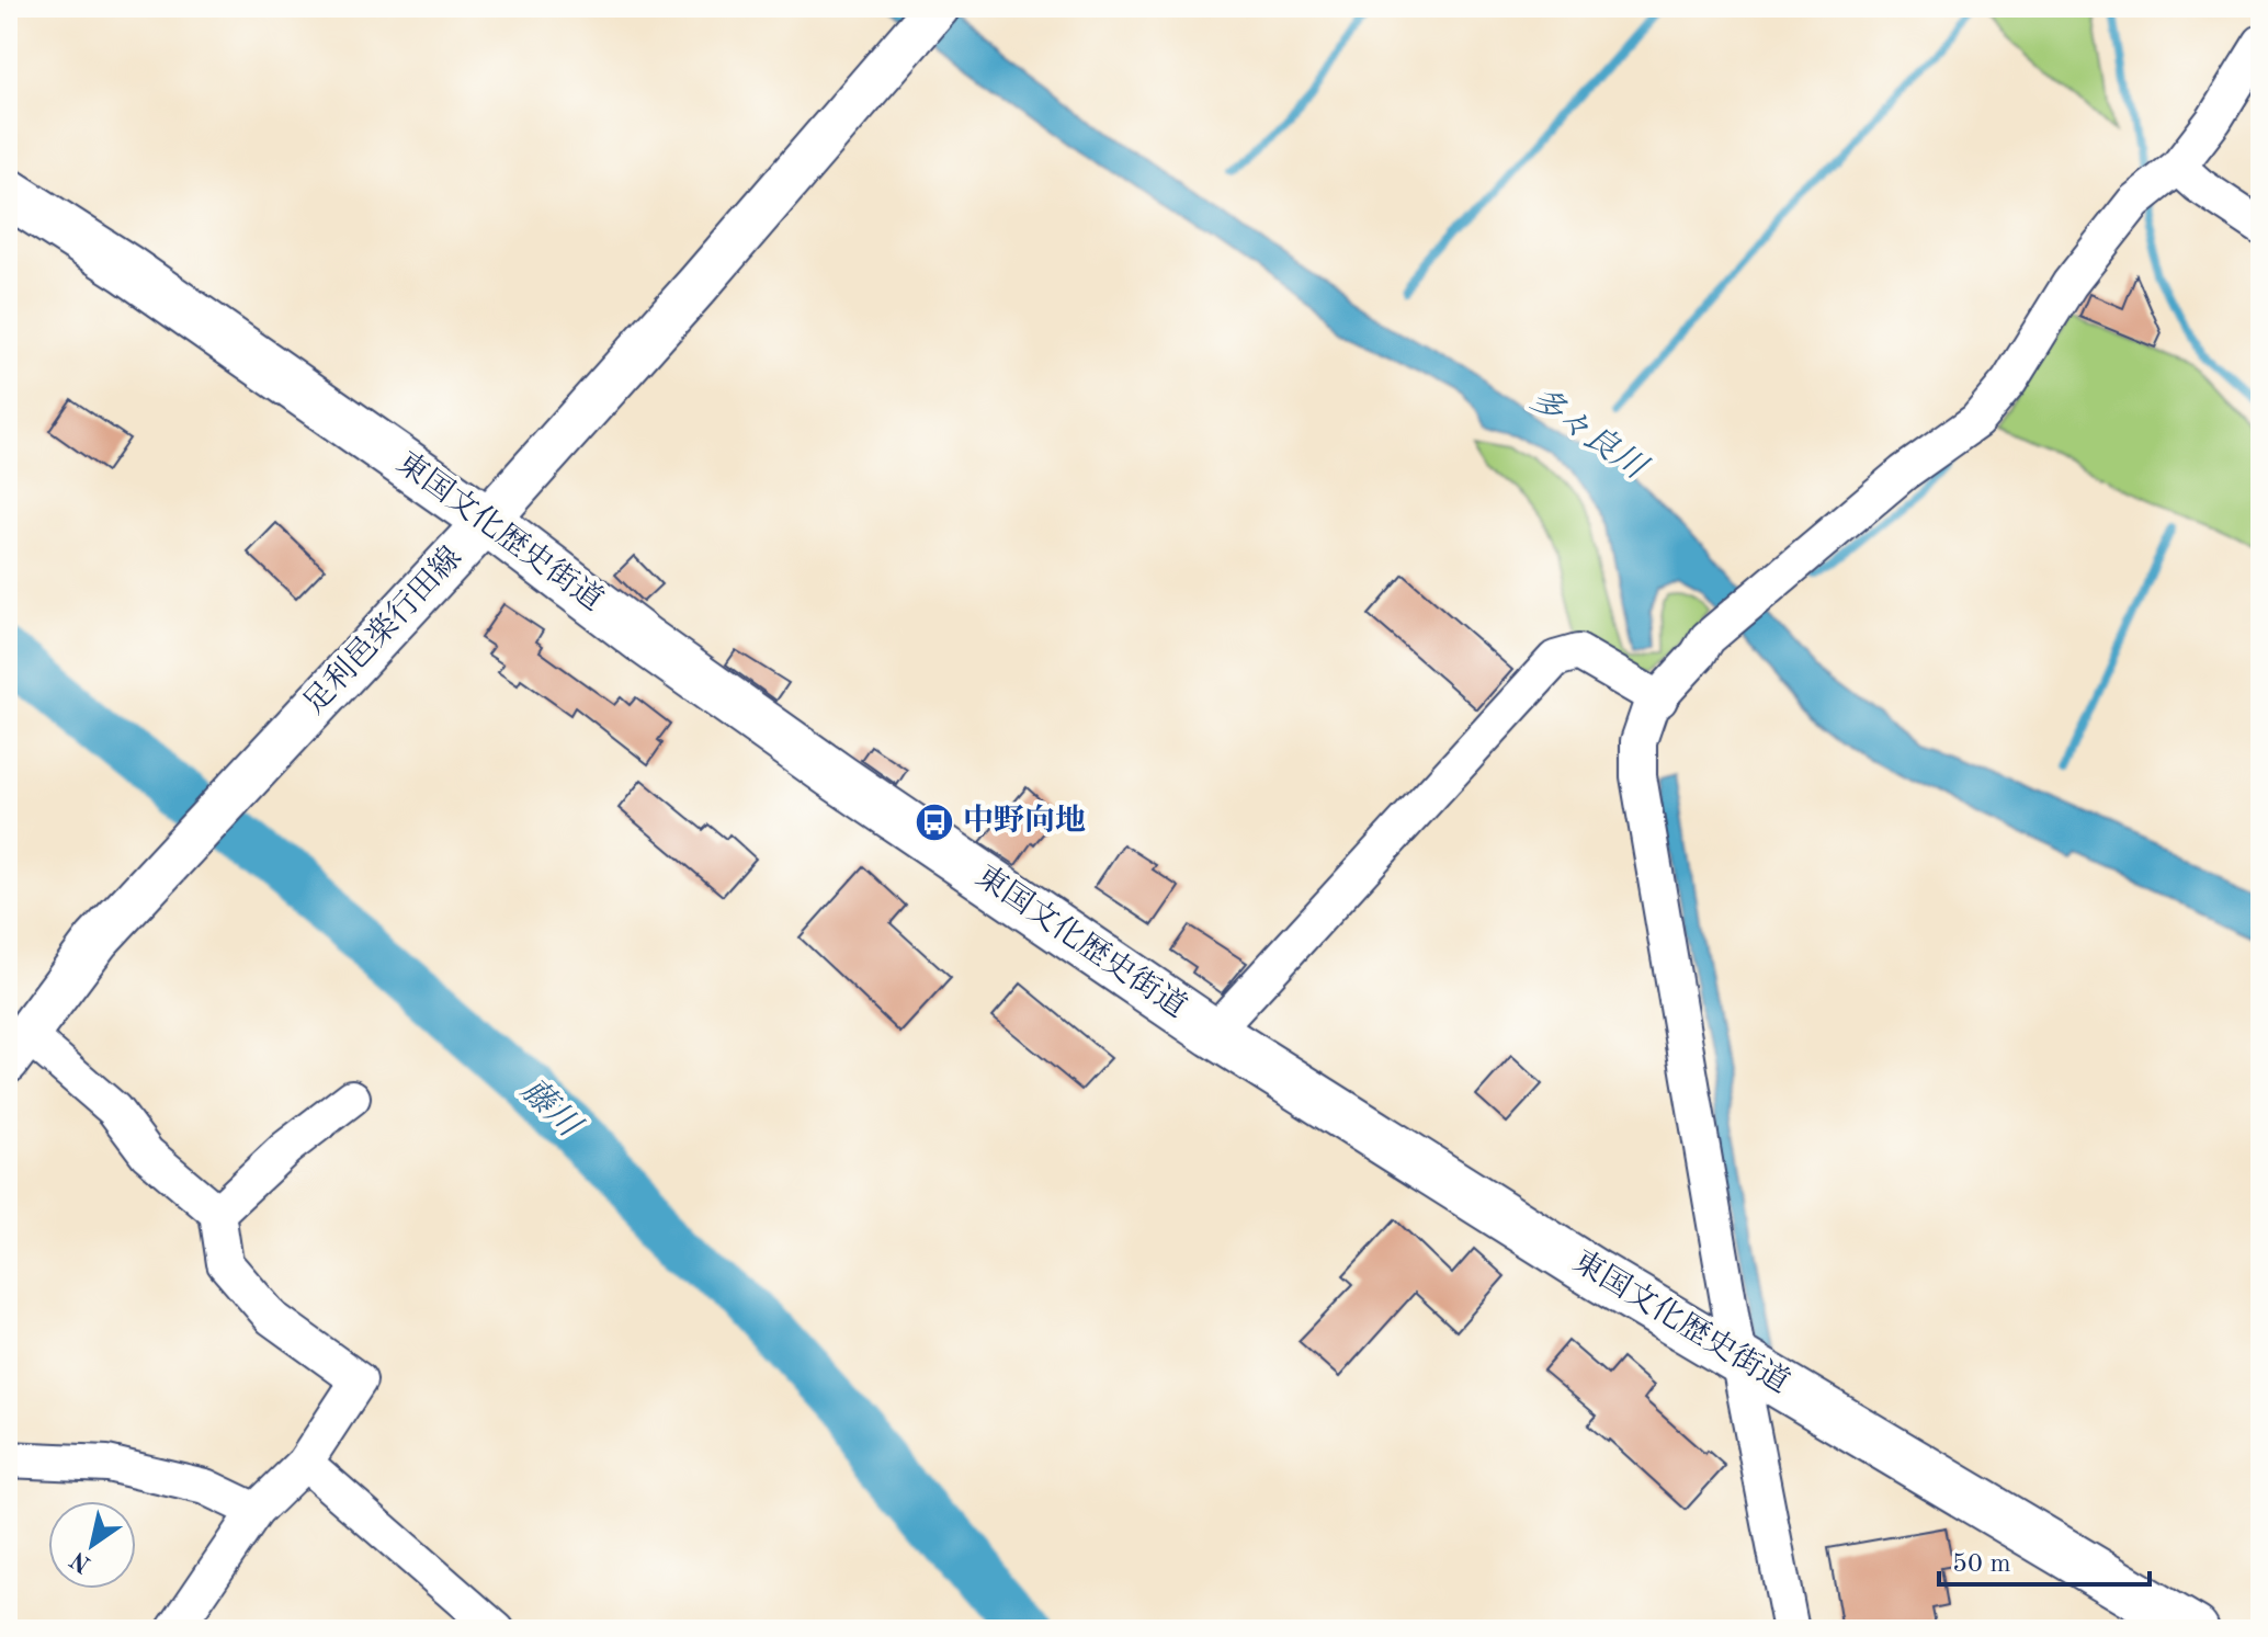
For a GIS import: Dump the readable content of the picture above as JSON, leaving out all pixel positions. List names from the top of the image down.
{
  "streets": {
    "highway": ["東国文化歴史街道"],
    "main road": ["足利邑楽行田線"]
  },
  "crossings": [
    ["東国文化歴史街道", "足利邑楽行田線"]
  ],
  "water": ["多々良川", "藤川"],
  "places": {
    "bus stop": ["中野向地"]
  },
  "scale_bar": "50 m",
  "north": "bottom left"
}
